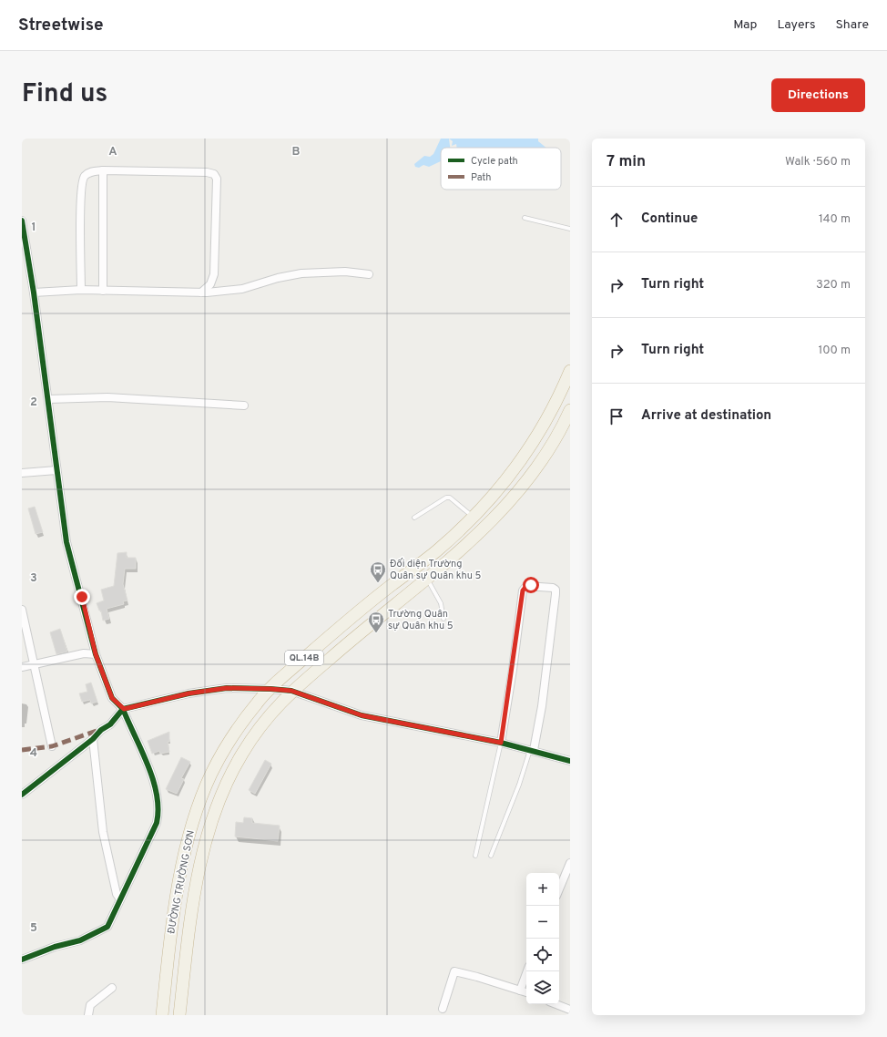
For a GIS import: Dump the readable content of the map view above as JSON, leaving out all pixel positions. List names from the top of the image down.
{
  "streets": {
    "highway": ["QL.14B", "ĐƯỜNG TRƯỜNG SƠN"]
  },
  "places": {
    "bus stop": ["Đối diện Trường Quân sự Quân khu 5", "Trường Quân sự Quân khu 5"]
  },
  "legend": ["Cycle path", "Path"],
  "page": {
    "header": "Streetwise",
    "nav": ["Map", "Layers", "Share"],
    "title": "Find us",
    "buttons": "Directions",
    "heading": ["7 min", "Walk · 560 m"],
    "list": [
      ["Continue", "140 m"],
      ["Turn right", "320 m"],
      ["Turn right", "100 m"],
      "Arrive at destination"
    ],
    "map_buttons": ["+", "−"]
  },
  "grid": {
    "columns": ["A", "B"],
    "rows": [
      "1",
      "2",
      "3",
      "4",
      "5"
    ]
  }
}
